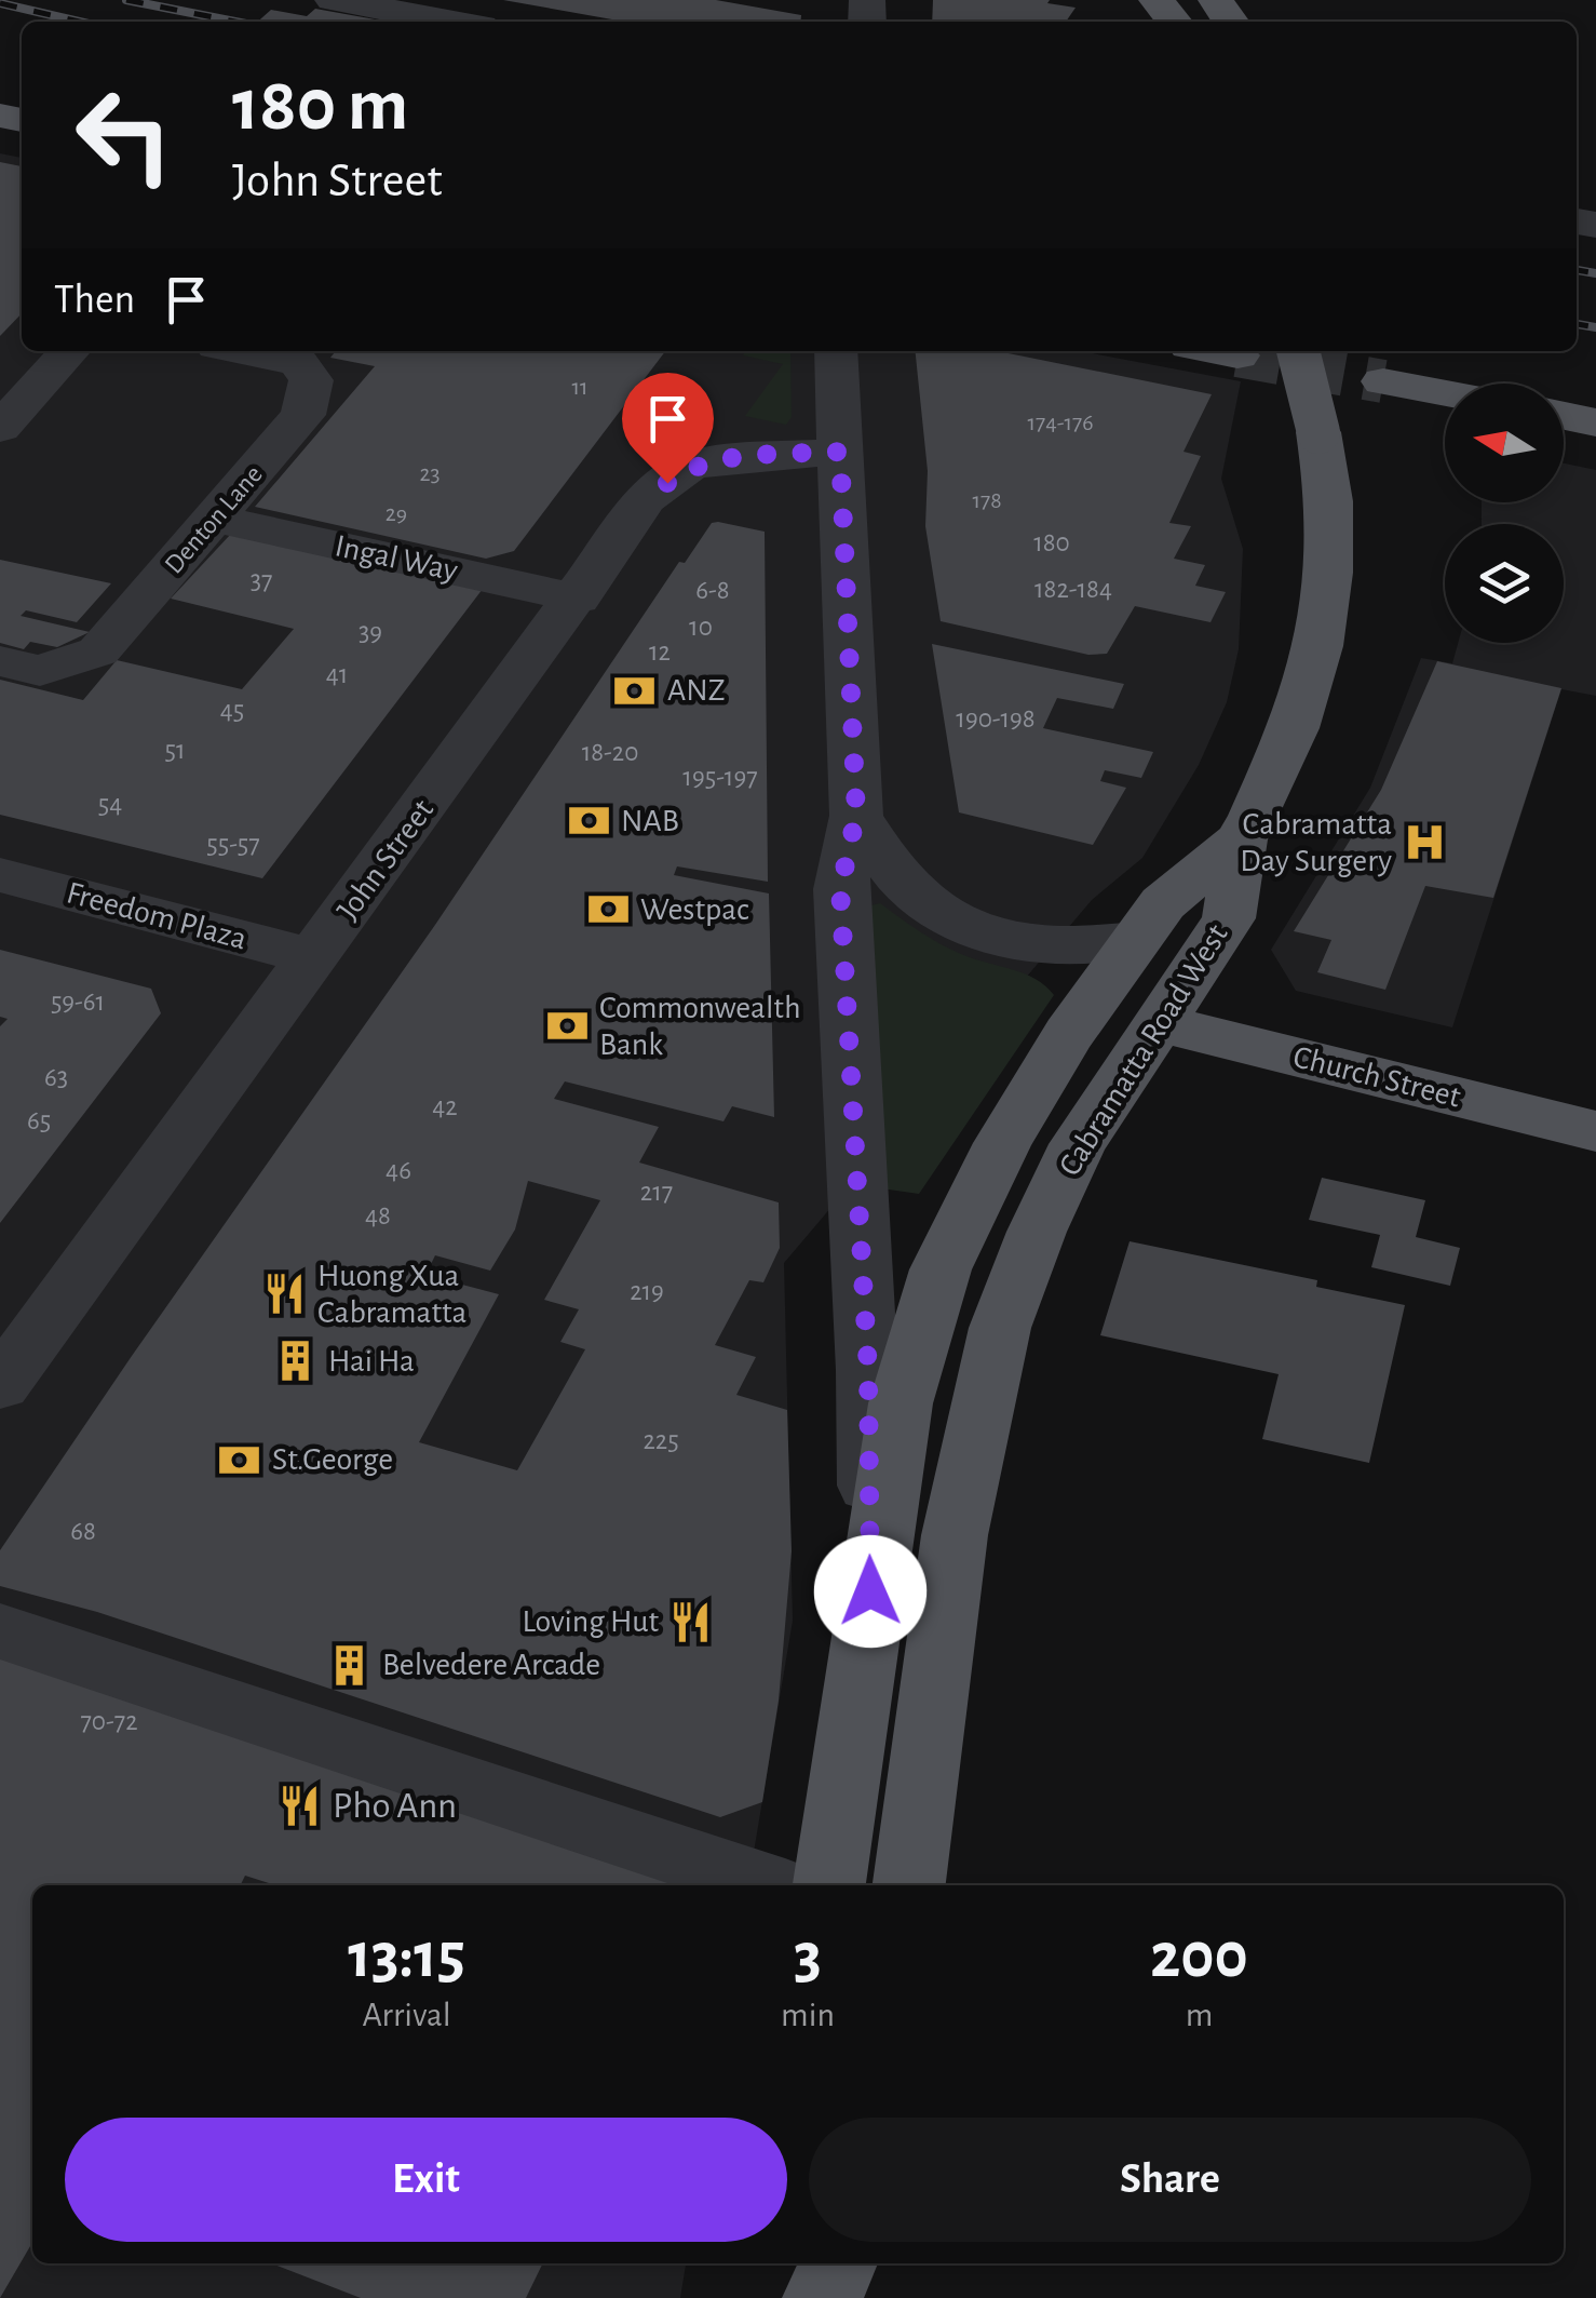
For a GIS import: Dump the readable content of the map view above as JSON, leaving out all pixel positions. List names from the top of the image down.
{
  "streets": {
    "main road": ["Cabramatta Road West", "Church Street"],
    "street": [
      "Denton Lane",
      "Ingal Way",
      "John Street",
      "Freedom Plaza"
    ]
  },
  "crossings": [
    ["Denton Lane", "Ingal Way"],
    ["Ingal Way", "John Street"],
    ["John Street", "Freedom Plaza"],
    ["John Street", "Cabramatta Road West"],
    ["Cabramatta Road West", "Church Street"]
  ],
  "places": {
    "bank": [
      "ANZ",
      "NAB",
      "Westpac",
      "Commonwealth Bank",
      "St.George"
    ],
    "hospital": ["Cabramatta Day Surgery"],
    "restaurant": ["Huong Xua Cabramatta", "Loving Hut", "Pho Ann"],
    "building": ["Hai Ha", "Belvedere Arcade"]
  },
  "house_numbers": [
    "11",
    "174-176",
    "23",
    "178",
    "29",
    "180",
    "37",
    "182-184",
    "6-8",
    "10",
    "39",
    "12",
    "41",
    "45",
    "190-198",
    "51",
    "18-20",
    "195-197",
    "54",
    "55-57",
    "59-61",
    "63",
    "42",
    "65",
    "46",
    "217",
    "48",
    "219",
    "225",
    "68",
    "70-72"
  ],
  "north": "left",
  "page": {
    "turn": ["180 m", "John Street"],
    "then": "Then",
    "eta": [
      "13:15",
      "Arrival",
      "3",
      "min",
      "200",
      "m"
    ],
    "buttons": ["Exit", "Share"]
  }
}
